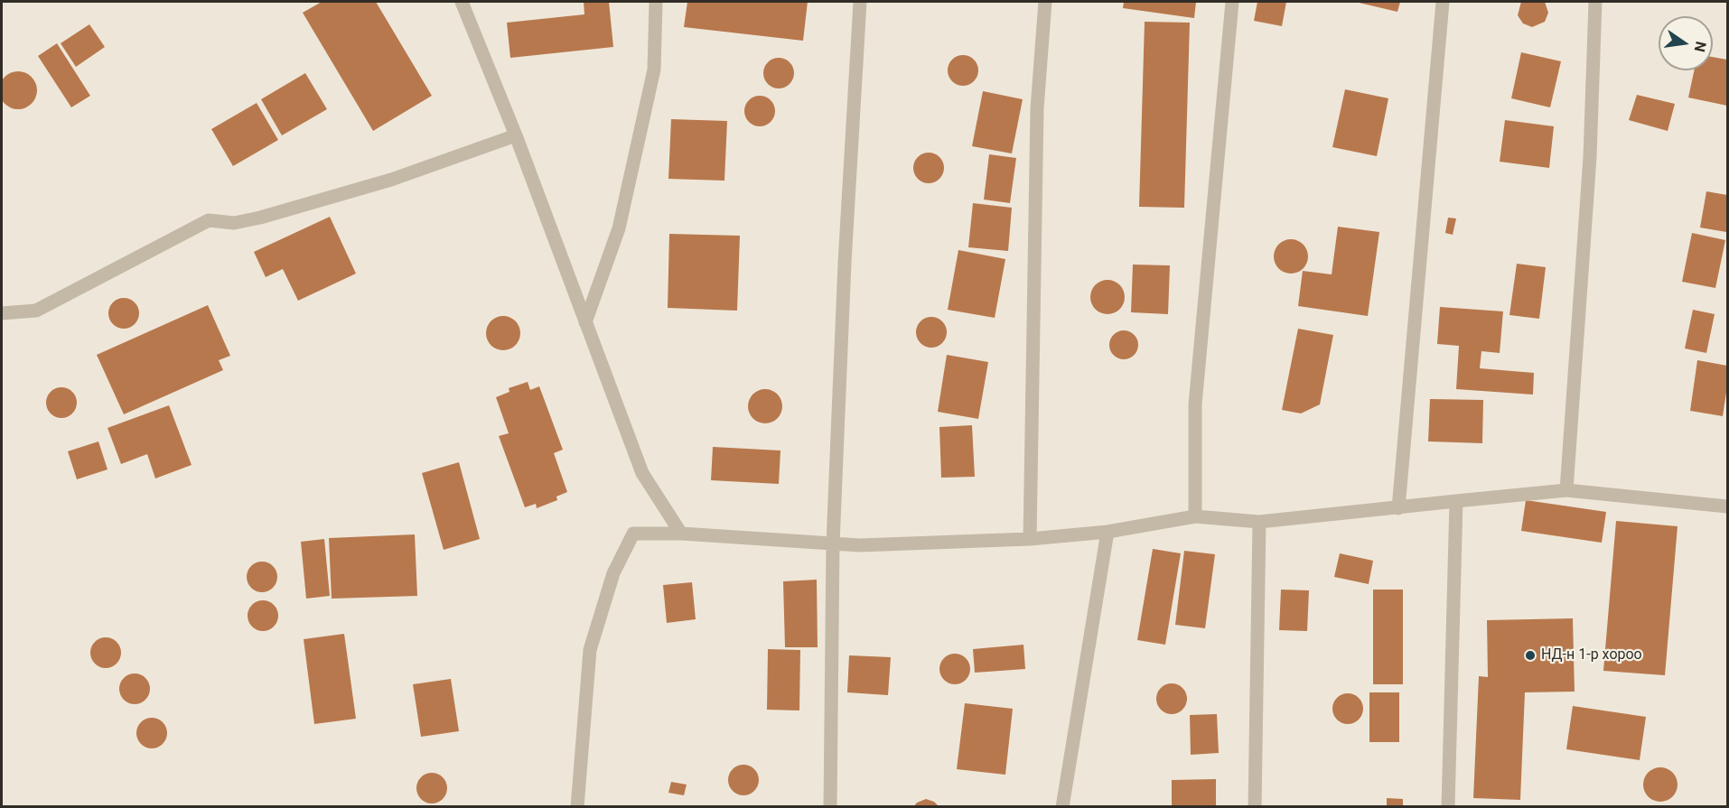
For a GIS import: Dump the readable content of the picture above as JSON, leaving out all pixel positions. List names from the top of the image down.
{
  "places": ["НД-н 1-р хороо"],
  "north": "right"
}
